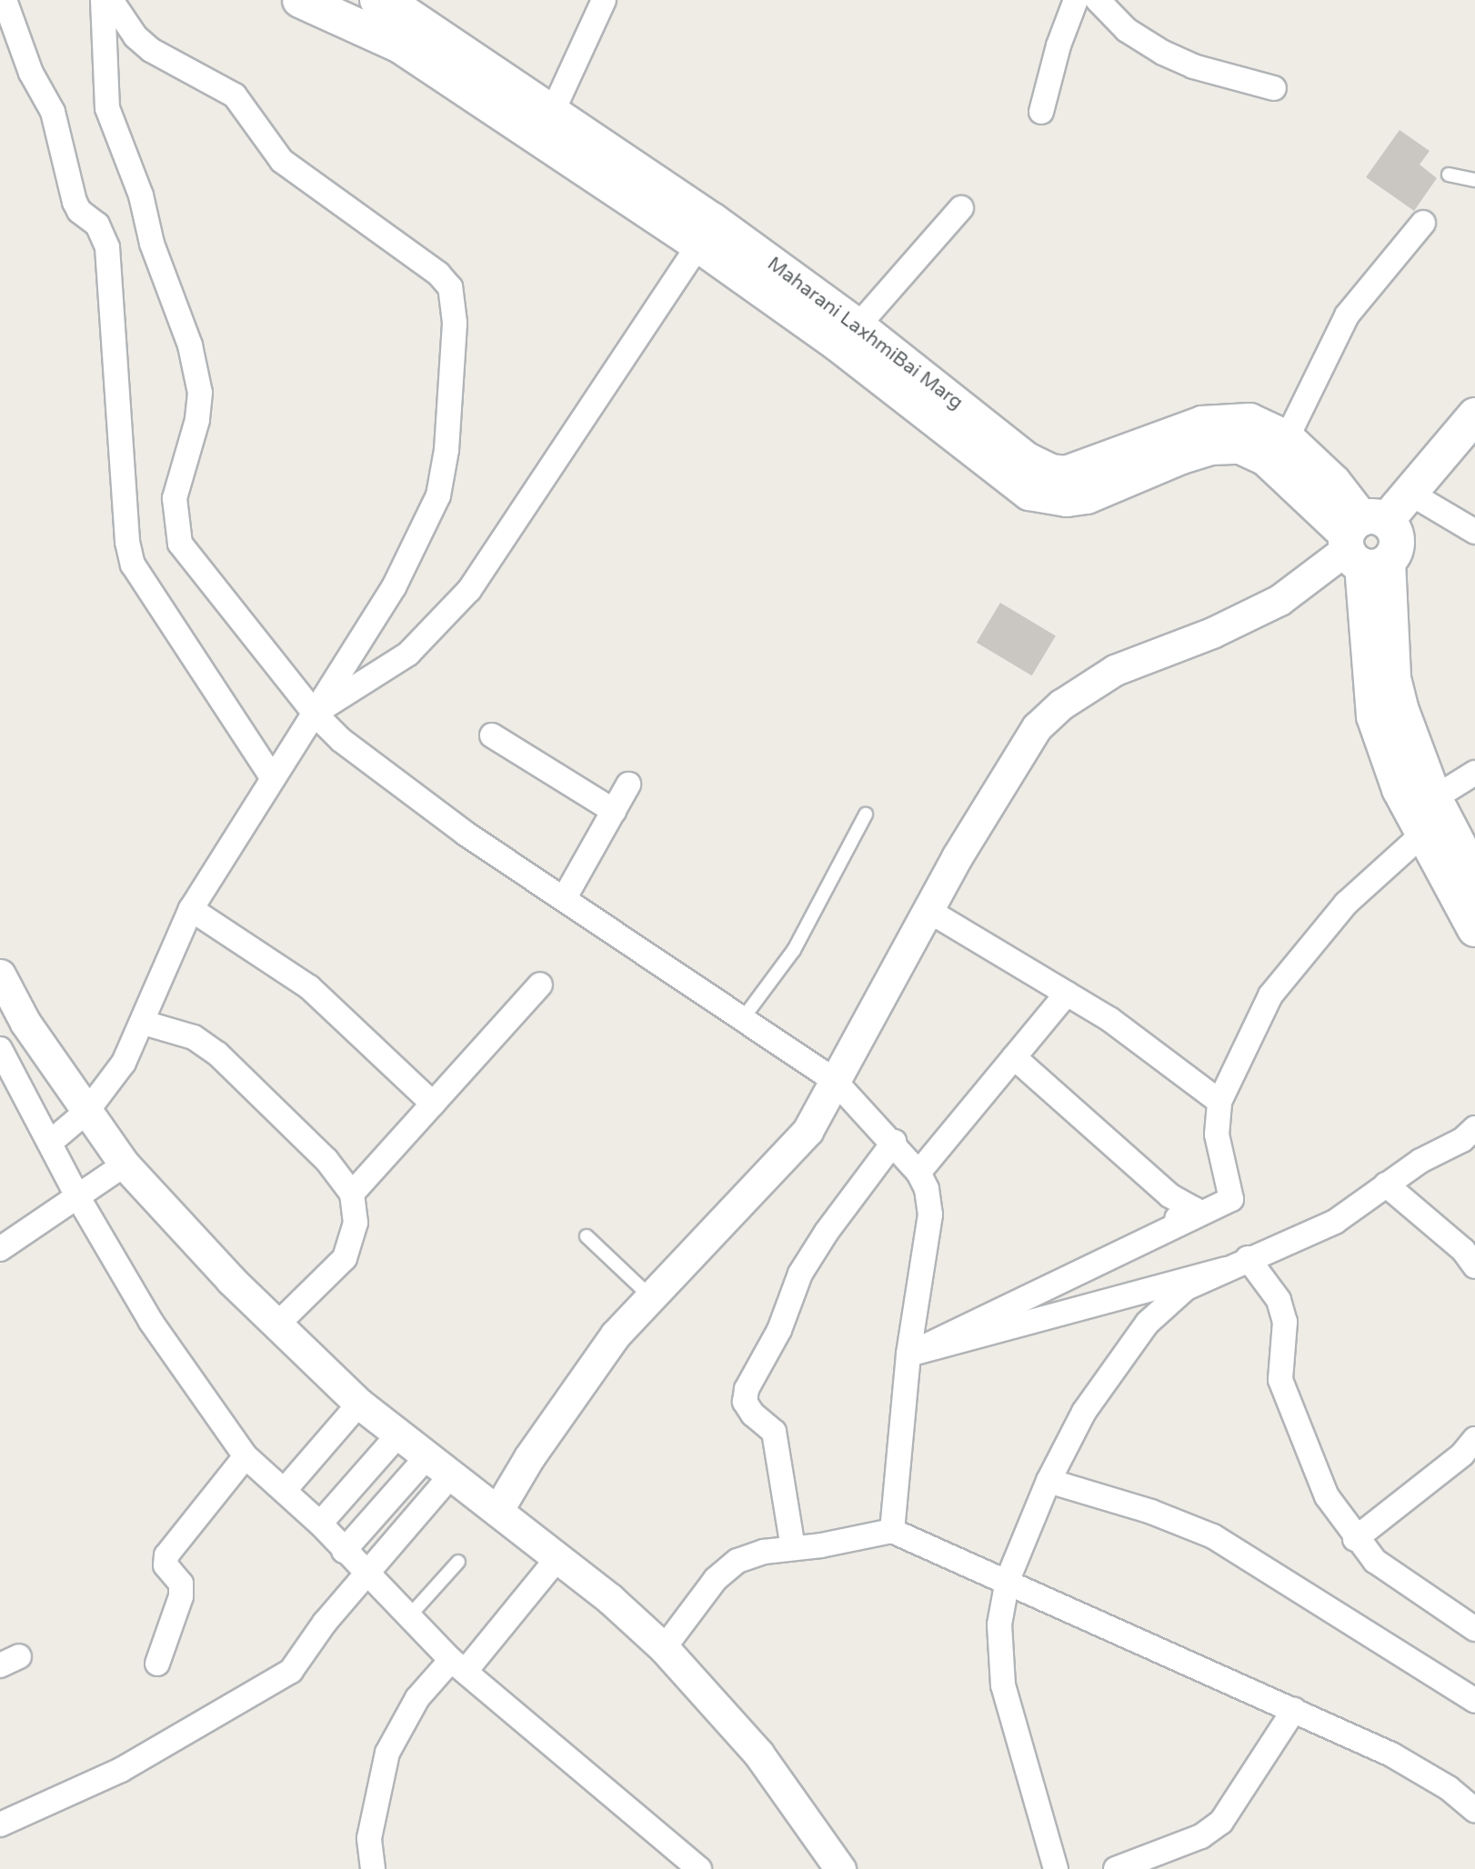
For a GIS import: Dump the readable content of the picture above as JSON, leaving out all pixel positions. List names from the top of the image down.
{
  "streets": {
    "main road": ["Maharani LaxhmiBai Marg"]
  }
}
